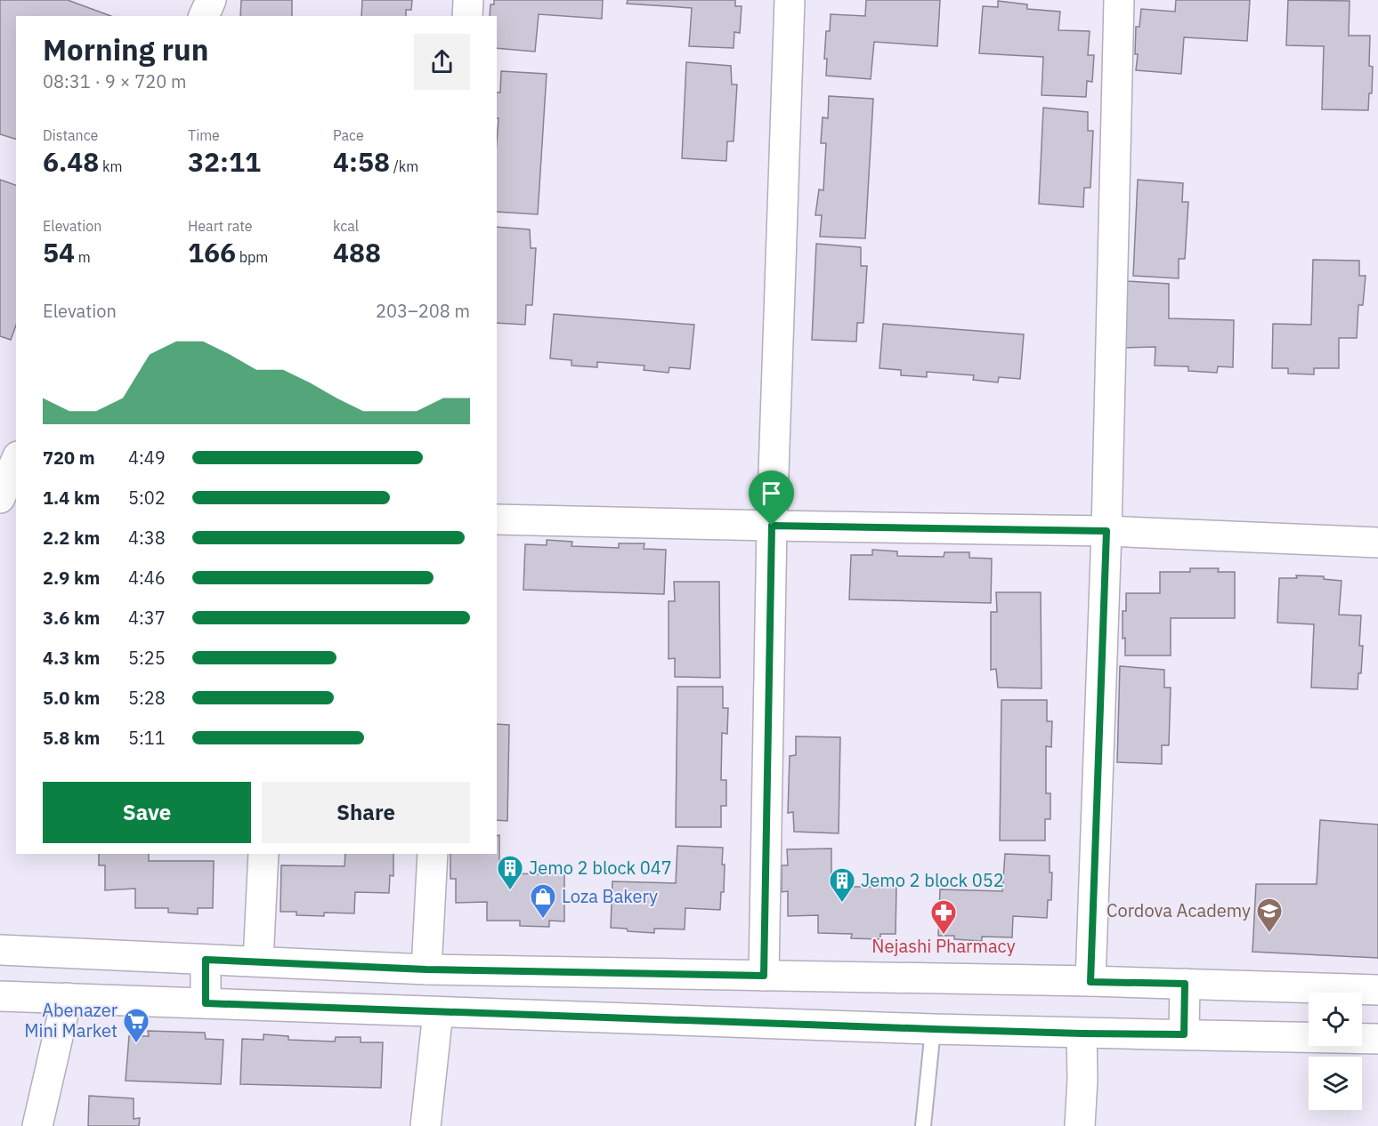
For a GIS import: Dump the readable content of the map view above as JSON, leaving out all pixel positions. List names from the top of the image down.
{
  "places": {
    "building": ["Jemo 2 block 047", "Jemo 2 block 052"],
    "shop": ["Loza Bakery"],
    "school or university": ["Cordova Academy"],
    "pharmacy": ["Nejashi Pharmacy"],
    "supermarket": ["Abenazer Mini Market"]
  },
  "page": {
    "heading": ["Morning run", "08:31 · 9 × 720 m"],
    "stats": [
      ["Distance", "6.48 km"],
      ["Time", "32:11"],
      ["Pace", "4:58 /km"],
      ["Elevation", "54 m"],
      ["Heart rate", "166 bpm"],
      ["kcal", "488"]
    ],
    "chart": ["Elevation", "203–208 m"],
    "list": [
      {
        "name": "720 m",
        "note": "4:49"
      },
      {
        "name": "1.4 km",
        "note": "5:02"
      },
      {
        "name": "2.2 km",
        "note": "4:38"
      },
      {
        "name": "2.9 km",
        "note": "4:46"
      },
      {
        "name": "3.6 km",
        "note": "4:37"
      },
      {
        "name": "4.3 km",
        "note": "5:25"
      },
      {
        "name": "5.0 km",
        "note": "5:28"
      },
      {
        "name": "5.8 km",
        "note": "5:11"
      }
    ],
    "buttons": ["Save", "Share"]
  }
}
